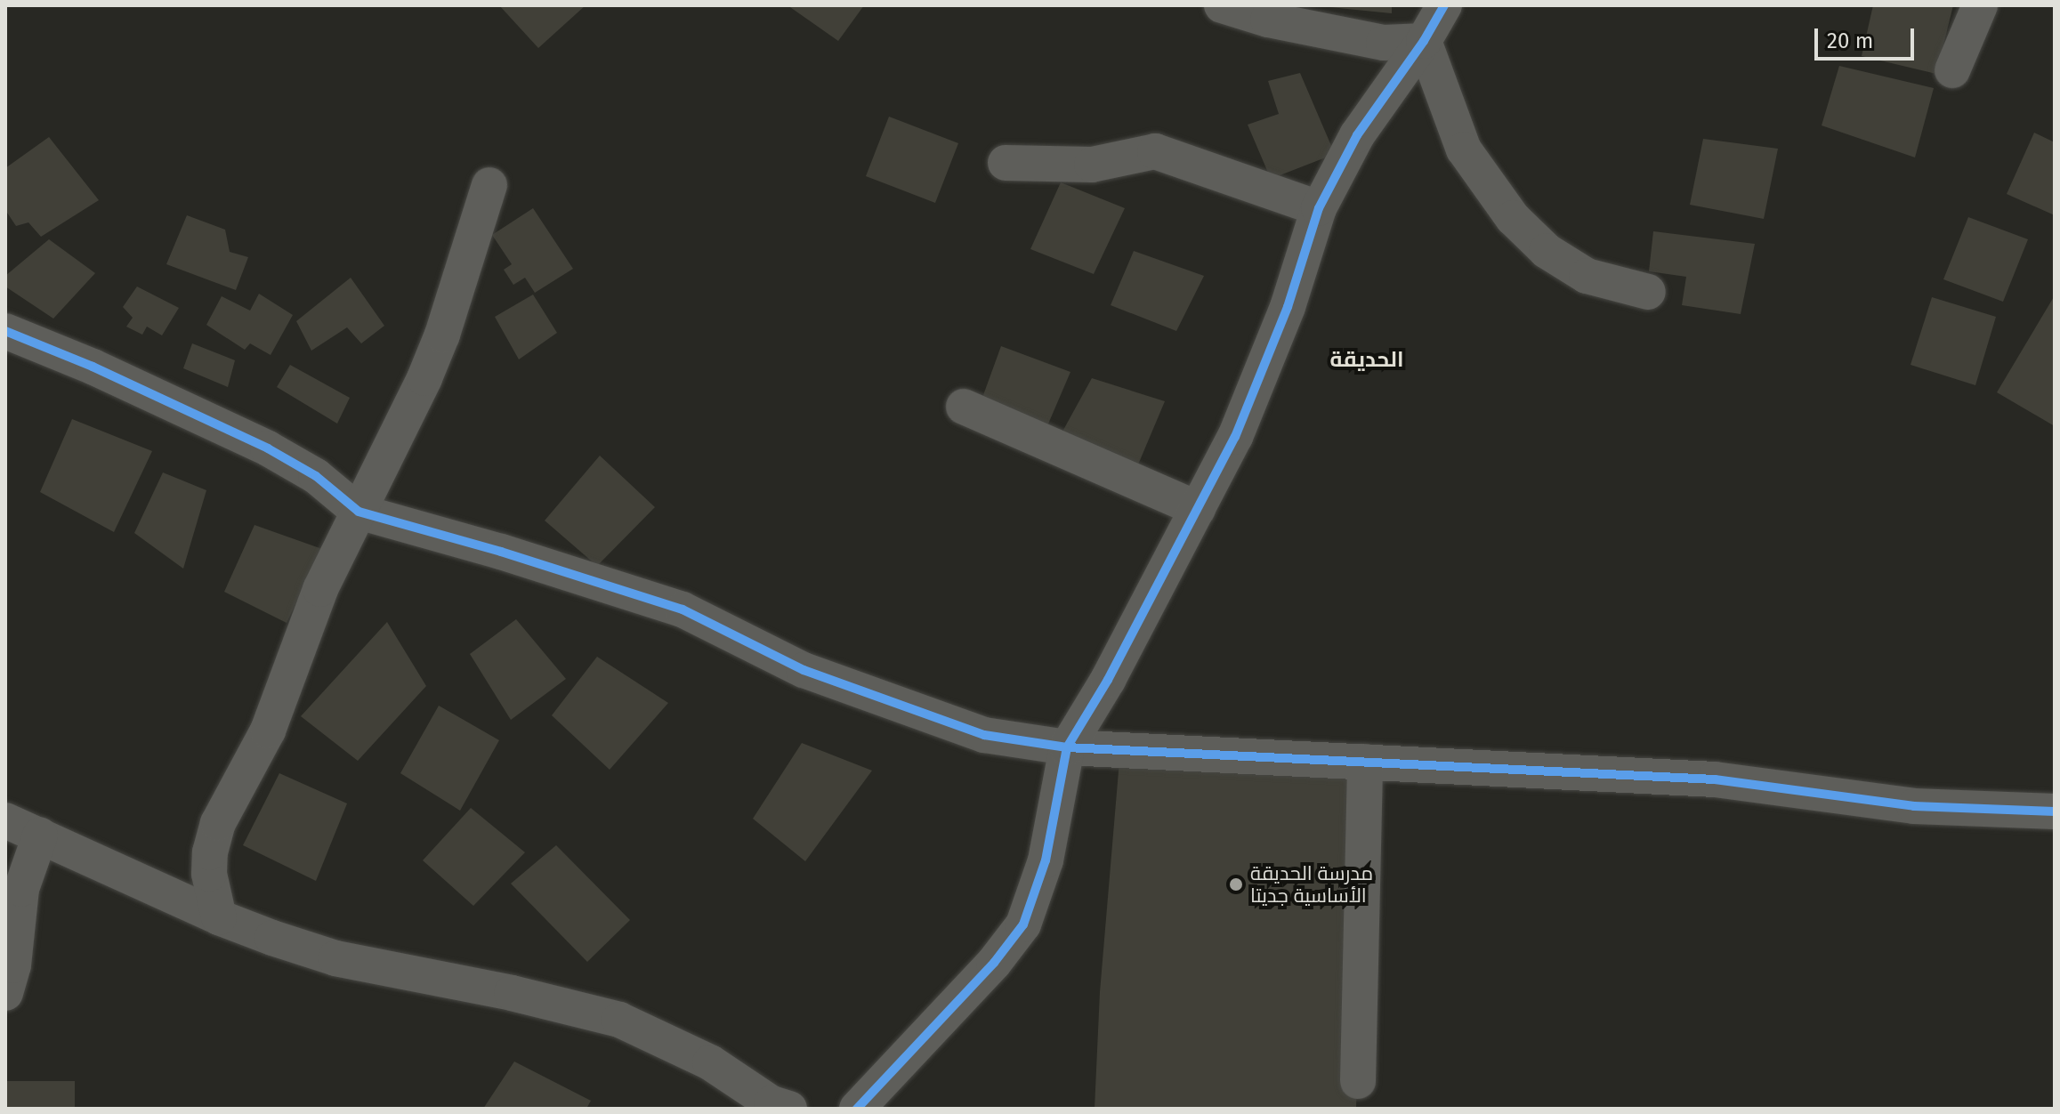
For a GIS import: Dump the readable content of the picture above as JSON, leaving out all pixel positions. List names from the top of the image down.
{
  "districts": ["الحديقة"],
  "places": ["مدرسة الحديقة الأساسية جديتا"],
  "scale_bar": "20 m"
}
